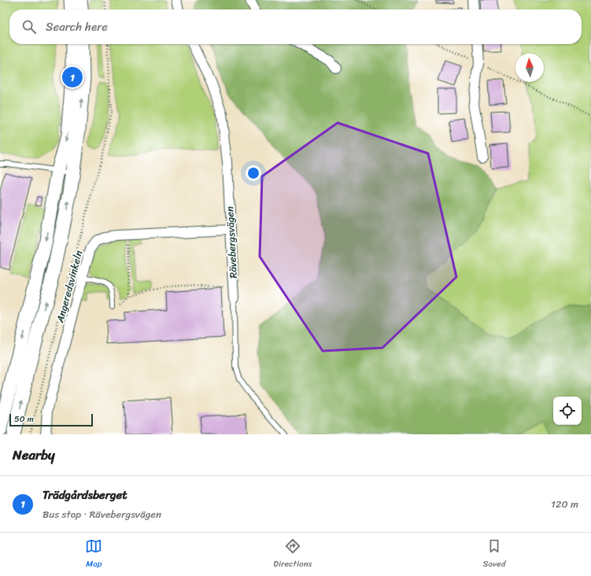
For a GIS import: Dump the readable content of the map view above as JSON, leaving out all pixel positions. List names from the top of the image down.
{
  "streets": {
    "street": ["Rävebergsvägen", "Angeredsvinkeln"]
  },
  "crossings": [
    ["Rävebergsvägen", "Angeredsvinkeln"]
  ],
  "scale_bar": "50 m",
  "north": "top",
  "page": {
    "search": "Search here",
    "pins": "1",
    "scale": "50 m",
    "heading": "Nearby",
    "list": [
      {
        "mark": "1",
        "name": "Trädgårdsberget",
        "note": "Bus stop · Rävebergsvägen",
        "value": "120 m"
      }
    ],
    "nav": ["Map", "Directions", "Saved"]
  }
}
